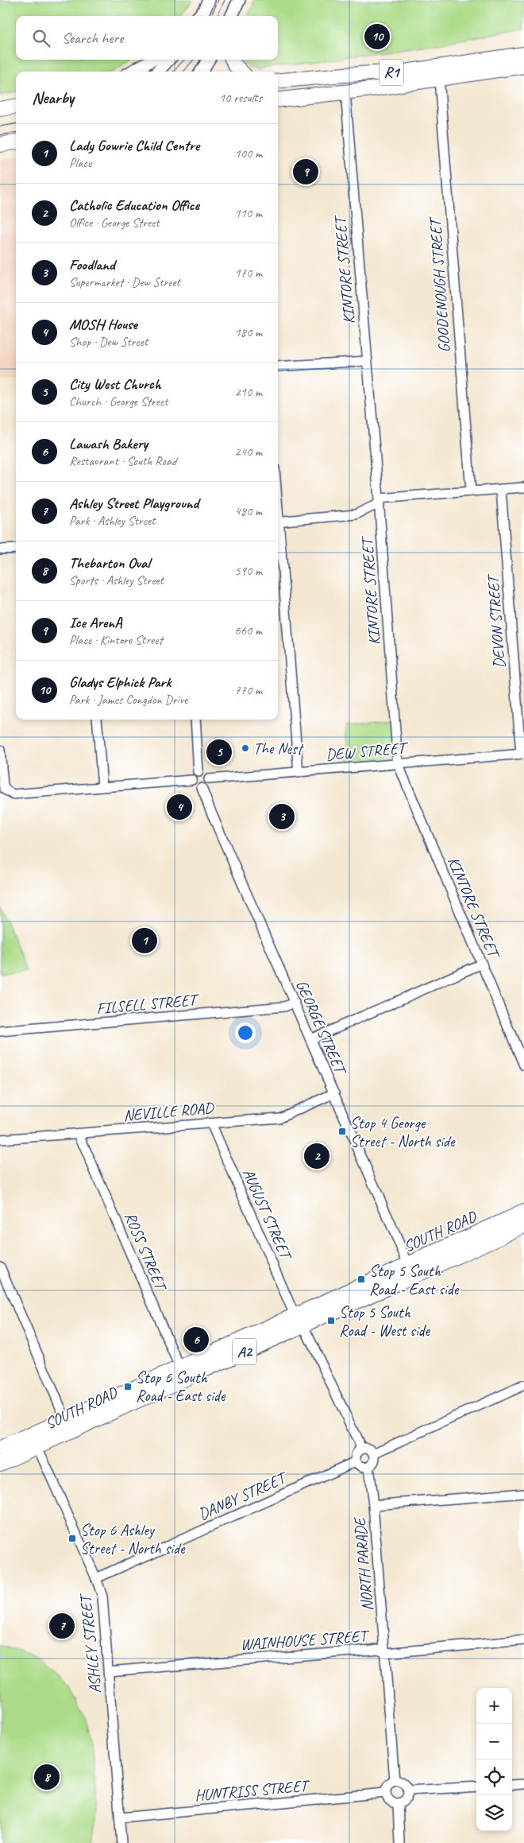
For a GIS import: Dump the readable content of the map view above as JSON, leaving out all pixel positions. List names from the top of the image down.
{
  "streets": {
    "highway": ["R1", "SOUTH ROAD", "A2"],
    "street": [
      "KINTORE STREET",
      "GOODENOUGH STREET",
      "DEVON STREET",
      "DEW STREET",
      "FILSELL STREET",
      "GEORGE STREET",
      "NEVILLE ROAD",
      "AUGUST STREET",
      "ROSS STREET",
      "DANBY STREET",
      "NORTH PARADE",
      "WAINHOUSE STREET",
      "ASHLEY STREET",
      "HUNTRISS STREET"
    ]
  },
  "crossings": [
    ["R1", "KINTORE STREET"],
    ["R1", "GOODENOUGH STREET"],
    ["KINTORE STREET", "DEW STREET"],
    ["DEVON STREET", "DEW STREET"],
    ["DEW STREET", "GEORGE STREET"],
    ["FILSELL STREET", "GEORGE STREET"],
    ["GEORGE STREET", "NEVILLE ROAD"],
    ["GEORGE STREET", "SOUTH ROAD"],
    ["NEVILLE ROAD", "AUGUST STREET"],
    ["NEVILLE ROAD", "ROSS STREET"],
    ["AUGUST STREET", "SOUTH ROAD"],
    ["SOUTH ROAD", "ROSS STREET"],
    ["SOUTH ROAD", "ASHLEY STREET"],
    ["DANBY STREET", "NORTH PARADE"],
    ["DANBY STREET", "ASHLEY STREET"],
    ["NORTH PARADE", "WAINHOUSE STREET"],
    ["NORTH PARADE", "HUNTRISS STREET"],
    ["WAINHOUSE STREET", "ASHLEY STREET"],
    ["ASHLEY STREET", "HUNTRISS STREET"]
  ],
  "places": {
    "other": ["The Nest"],
    "transit": [
      "Stop 4 George Street - North side",
      "Stop 5 South Road - East side",
      "Stop 5 South Road - West side",
      "Stop 6 South Road - East side",
      "Stop 6 Ashley Street - North side"
    ]
  },
  "page": {
    "search": "Search here",
    "pins": [
      "10",
      "9",
      "5",
      "4",
      "3",
      "1",
      "2",
      "6",
      "7",
      "8"
    ],
    "heading": ["Nearby", "10 results"],
    "list": [
      {
        "mark": "1",
        "name": "Lady Gowrie Child Centre",
        "note": "Place",
        "value": "100 m"
      },
      {
        "mark": "2",
        "name": "Catholic Education Office",
        "note": "Office · George Street",
        "value": "110 m"
      },
      {
        "mark": "3",
        "name": "Foodland",
        "note": "Supermarket · Dew Street",
        "value": "170 m"
      },
      {
        "mark": "4",
        "name": "MOSH House",
        "note": "Shop · Dew Street",
        "value": "180 m"
      },
      {
        "mark": "5",
        "name": "City West Church",
        "note": "Church · George Street",
        "value": "210 m"
      },
      {
        "mark": "6",
        "name": "Lawash Bakery",
        "note": "Restaurant · South Road",
        "value": "240 m"
      },
      {
        "mark": "7",
        "name": "Ashley Street Playground",
        "note": "Park · Ashley Street",
        "value": "480 m"
      },
      {
        "mark": "8",
        "name": "Thebarton Oval",
        "note": "Sports · Ashley Street",
        "value": "590 m"
      },
      {
        "mark": "9",
        "name": "Ice ArenA",
        "note": "Place · Kintore Street",
        "value": "660 m"
      },
      {
        "mark": "10",
        "name": "Gladys Elphick Park",
        "note": "Park · James Congdon Drive",
        "value": "770 m"
      }
    ],
    "map_buttons": ["+", "−"]
  }
}
